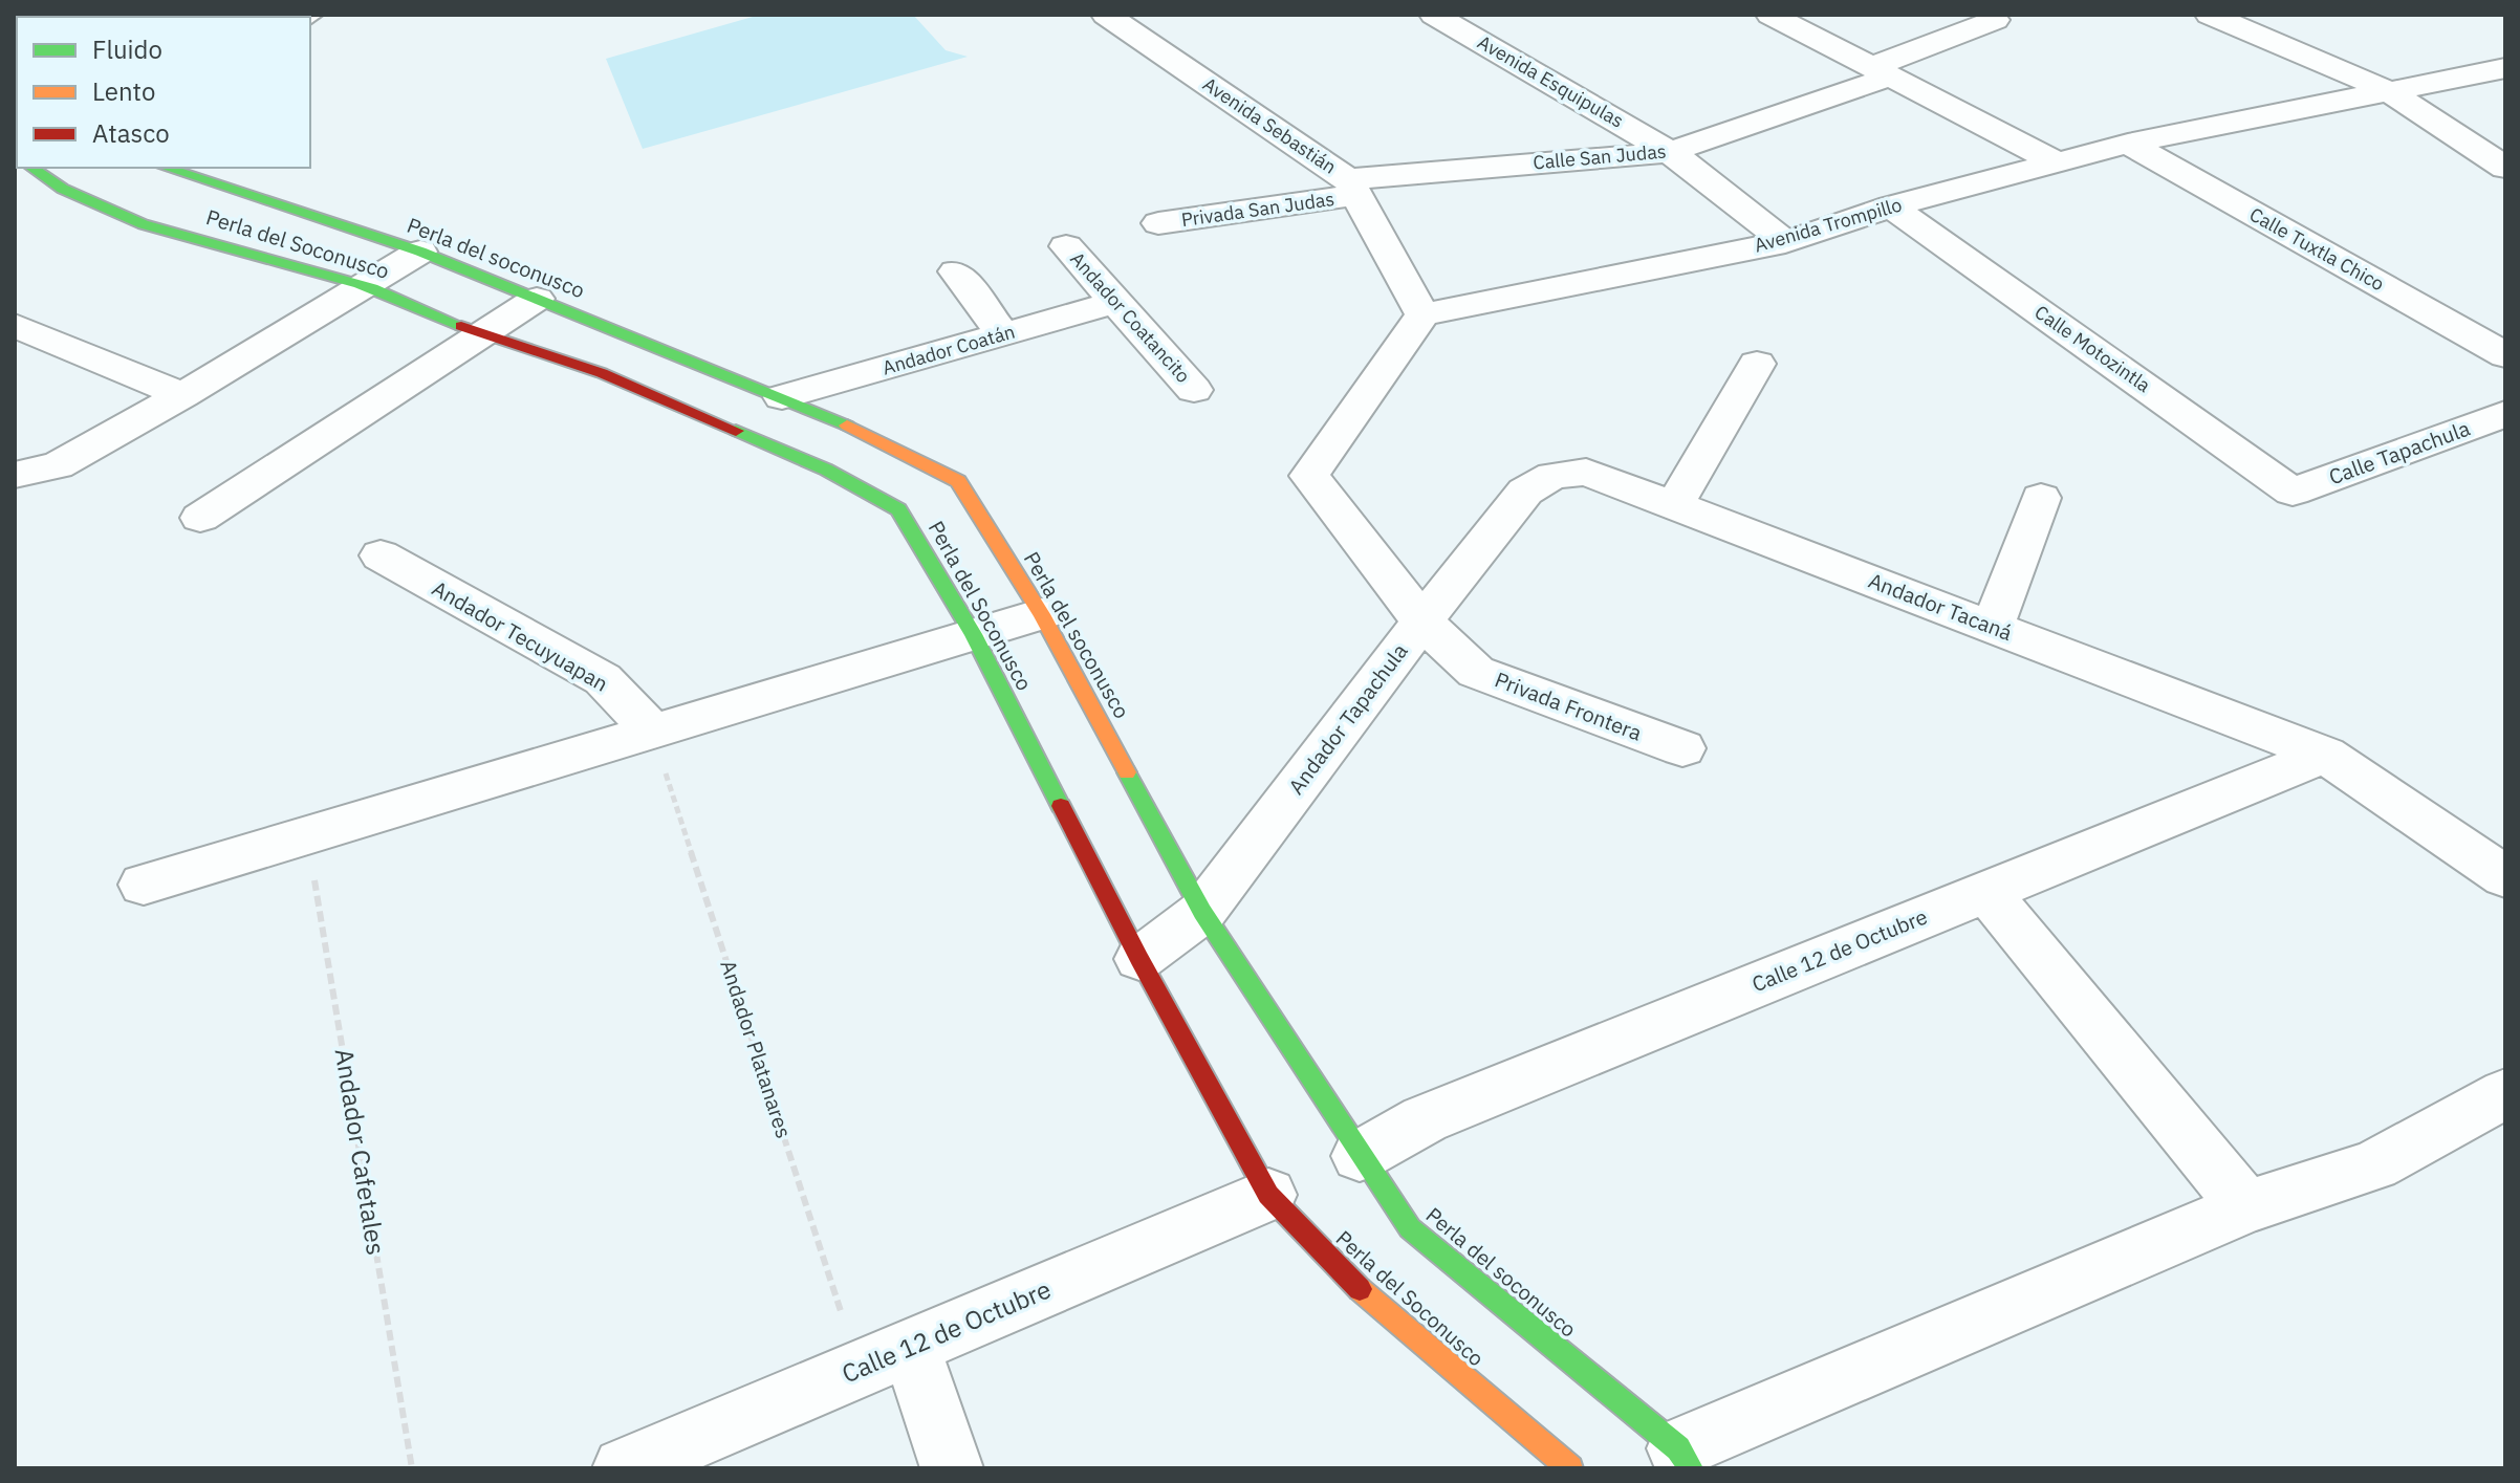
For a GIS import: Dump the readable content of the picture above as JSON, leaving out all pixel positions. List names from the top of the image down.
{
  "streets": {
    "main road": ["Perla del Soconusco", "Perla del soconusco"],
    "street": [
      "Avenida Esquipulas",
      "Avenida Sebastián",
      "Calle San Judas",
      "Privada San Judas",
      "Avenida Trompillo",
      "Calle Tuxtla Chico",
      "Andador Coatancito",
      "Calle Motozintla",
      "Andador Coatán",
      "Calle Tapachula",
      "Andador Tacaná",
      "Andador Tecuyuapan",
      "Privada Frontera",
      "Andador Tapachula",
      "Calle 12 de Octubre"
    ],
    "path": ["Andador Platanares", "Andador Cafetales"]
  },
  "crossings": [
    ["Avenida Esquipulas", "Calle San Judas"],
    ["Avenida Esquipulas", "Avenida Trompillo"],
    ["Avenida Sebastián", "Calle San Judas"],
    ["Avenida Sebastián", "Privada San Judas"],
    ["Avenida Sebastián", "Avenida Trompillo"],
    ["Calle San Judas", "Privada San Judas"],
    ["Avenida Trompillo", "Calle Tuxtla Chico"],
    ["Avenida Trompillo", "Calle Motozintla"],
    ["Perla del Soconusco", "Andador Tapachula"],
    ["Perla del Soconusco", "Calle 12 de Octubre"],
    ["Perla del soconusco", "Andador Coatán"],
    ["Perla del soconusco", "Andador Tapachula"],
    ["Perla del soconusco", "Calle 12 de Octubre"],
    ["Andador Coatancito", "Andador Coatán"],
    ["Calle Motozintla", "Calle Tapachula"],
    ["Andador Tacaná", "Andador Tapachula"],
    ["Andador Tacaná", "Calle 12 de Octubre"],
    ["Andador Tecuyuapan", "Andador Platanares"],
    ["Privada Frontera", "Andador Tapachula"],
    ["Calle 12 de Octubre", "Andador Platanares"]
  ],
  "legend": ["Fluido", "Lento", "Atasco"]
}
